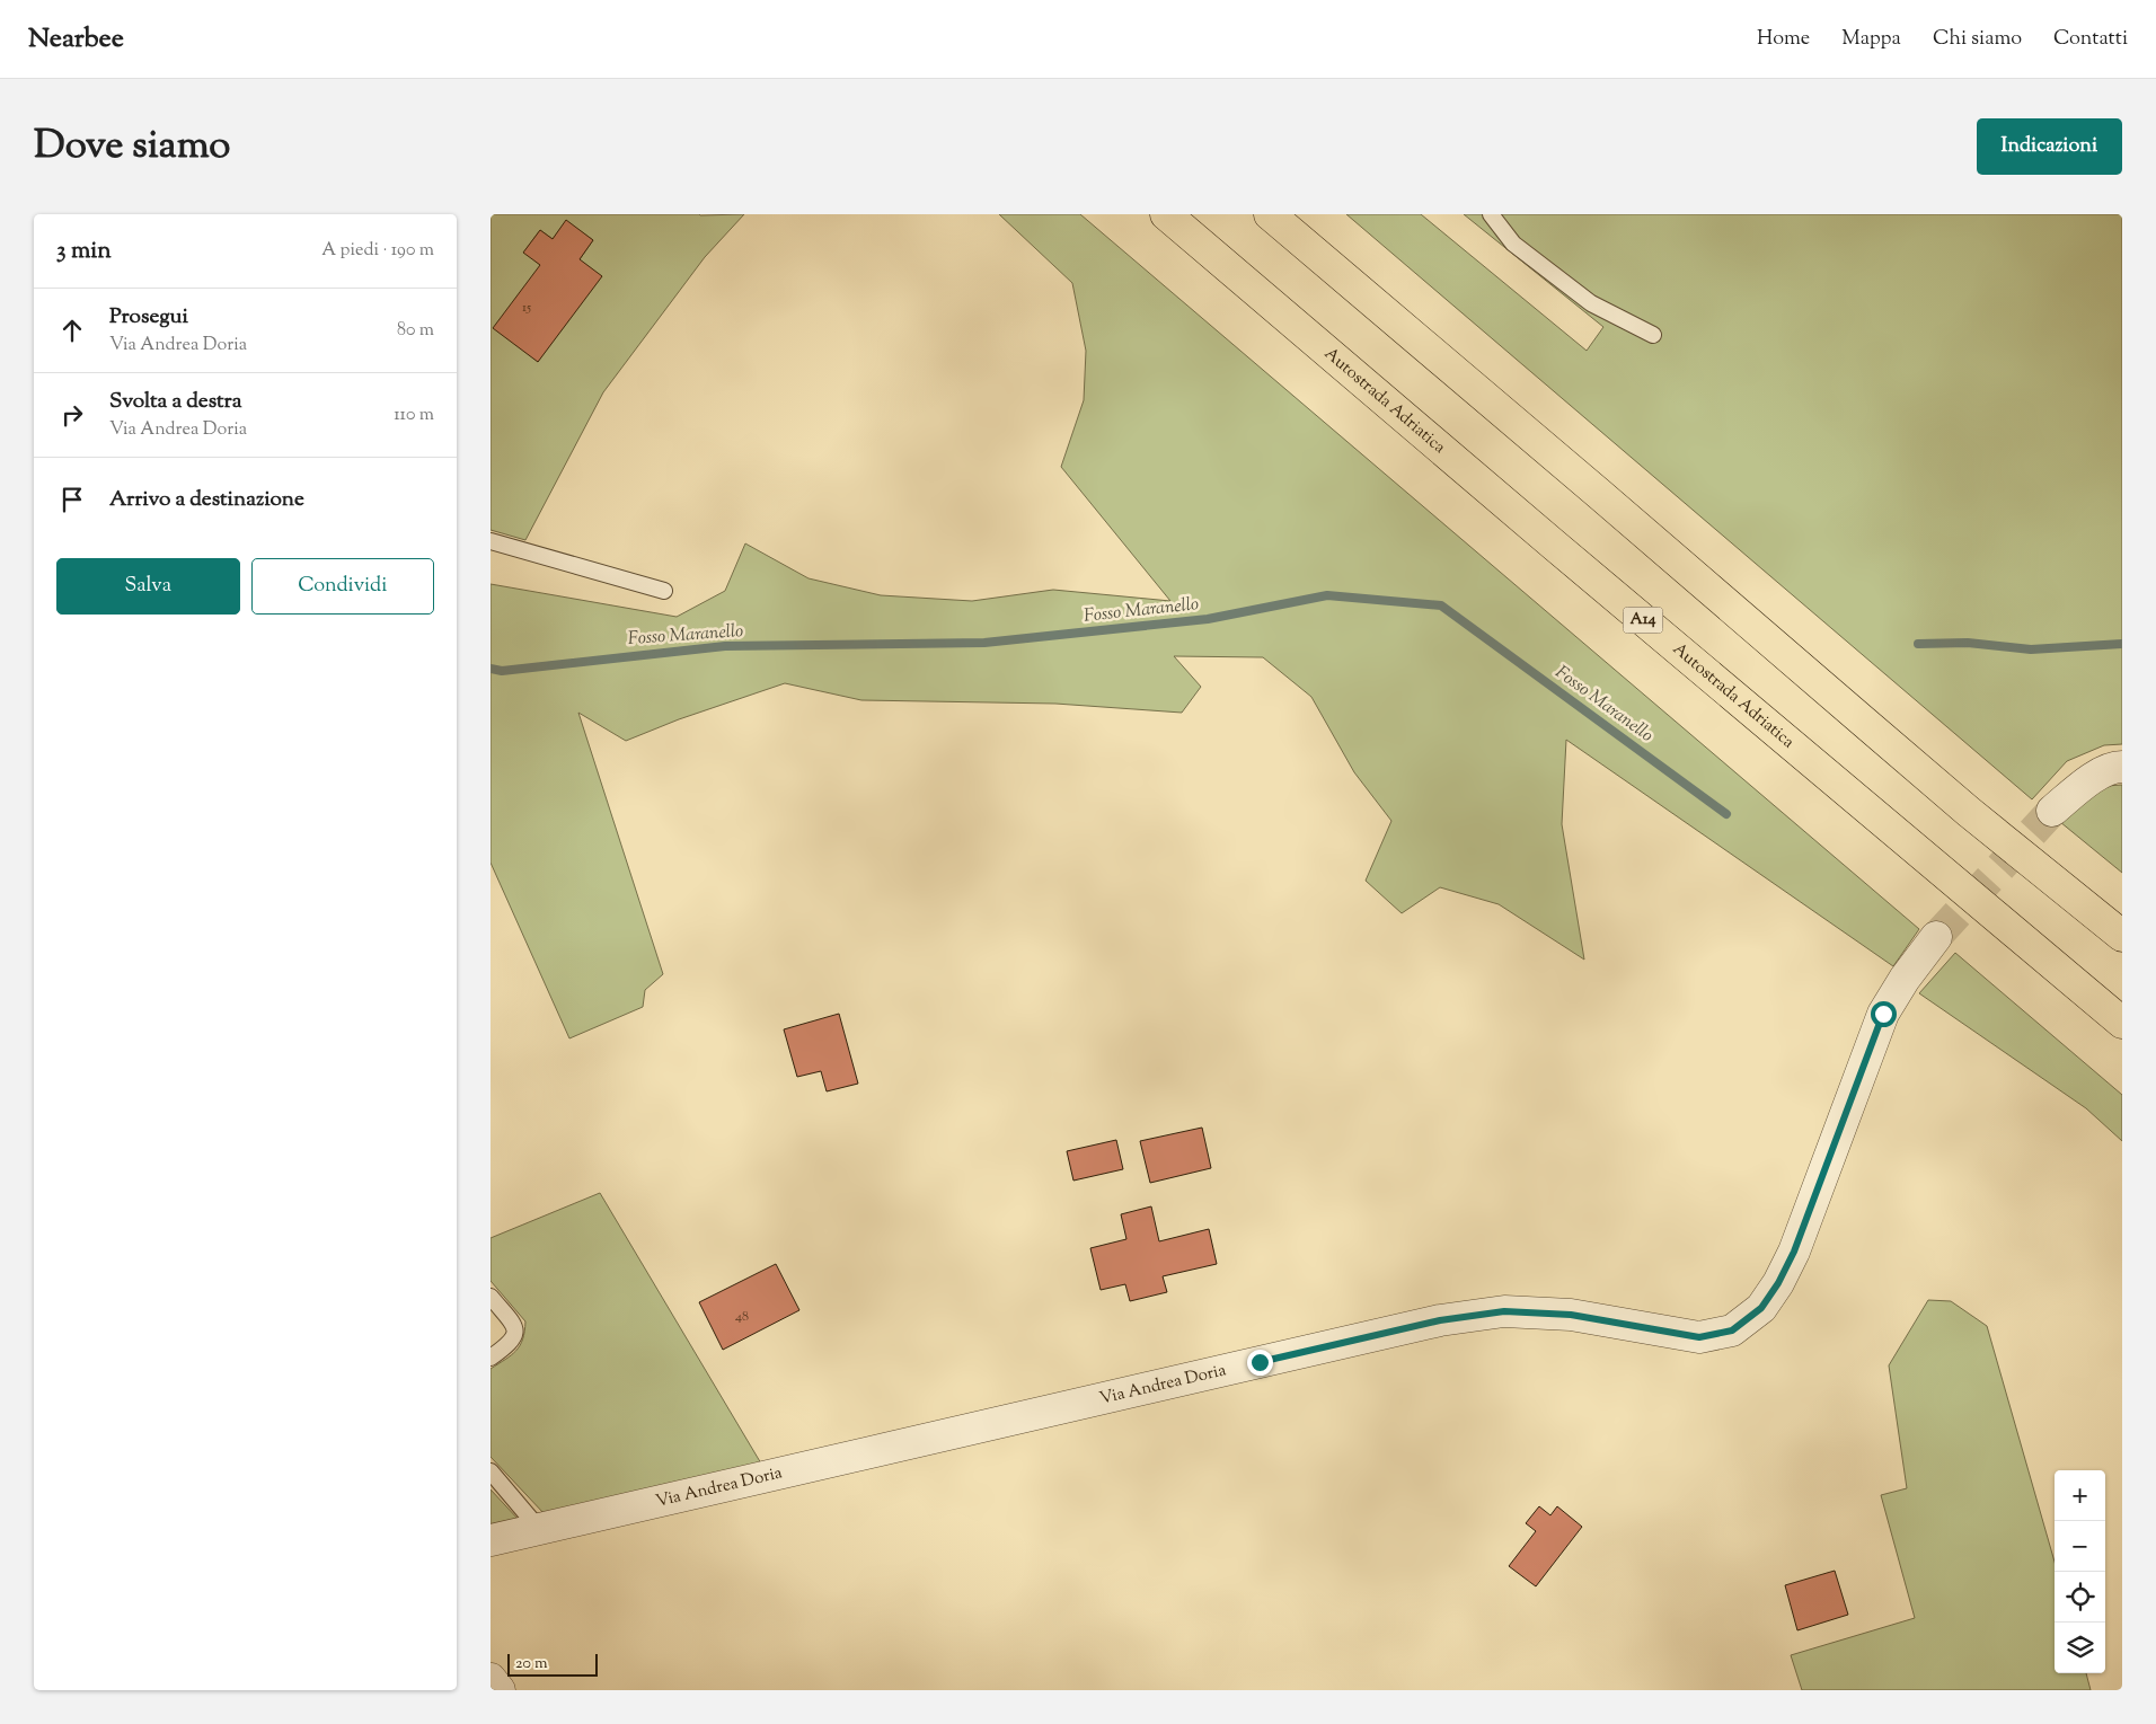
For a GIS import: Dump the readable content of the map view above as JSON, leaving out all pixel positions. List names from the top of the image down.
{
  "streets": {
    "highway": ["Autostrada Adriatica", "A14"],
    "street": ["Via Andrea Doria"]
  },
  "water": ["Fosso Maranello"],
  "house_numbers": ["15", "48"],
  "scale_bar": "20 m",
  "page": {
    "header": "Nearbee",
    "nav": [
      "Home",
      "Mappa",
      "Chi siamo",
      "Contatti"
    ],
    "title": "Dove siamo",
    "buttons": [
      "Indicazioni",
      ["Salva", "Condividi"]
    ],
    "heading": ["3 min", "A piedi · 190 m"],
    "list": [
      ["Prosegui", "Via Andrea Doria", "80 m"],
      ["Svolta a destra", "Via Andrea Doria", "110 m"],
      "Arrivo a destinazione"
    ],
    "map_buttons": ["+", "−"],
    "scale": "20 m"
  }
}
